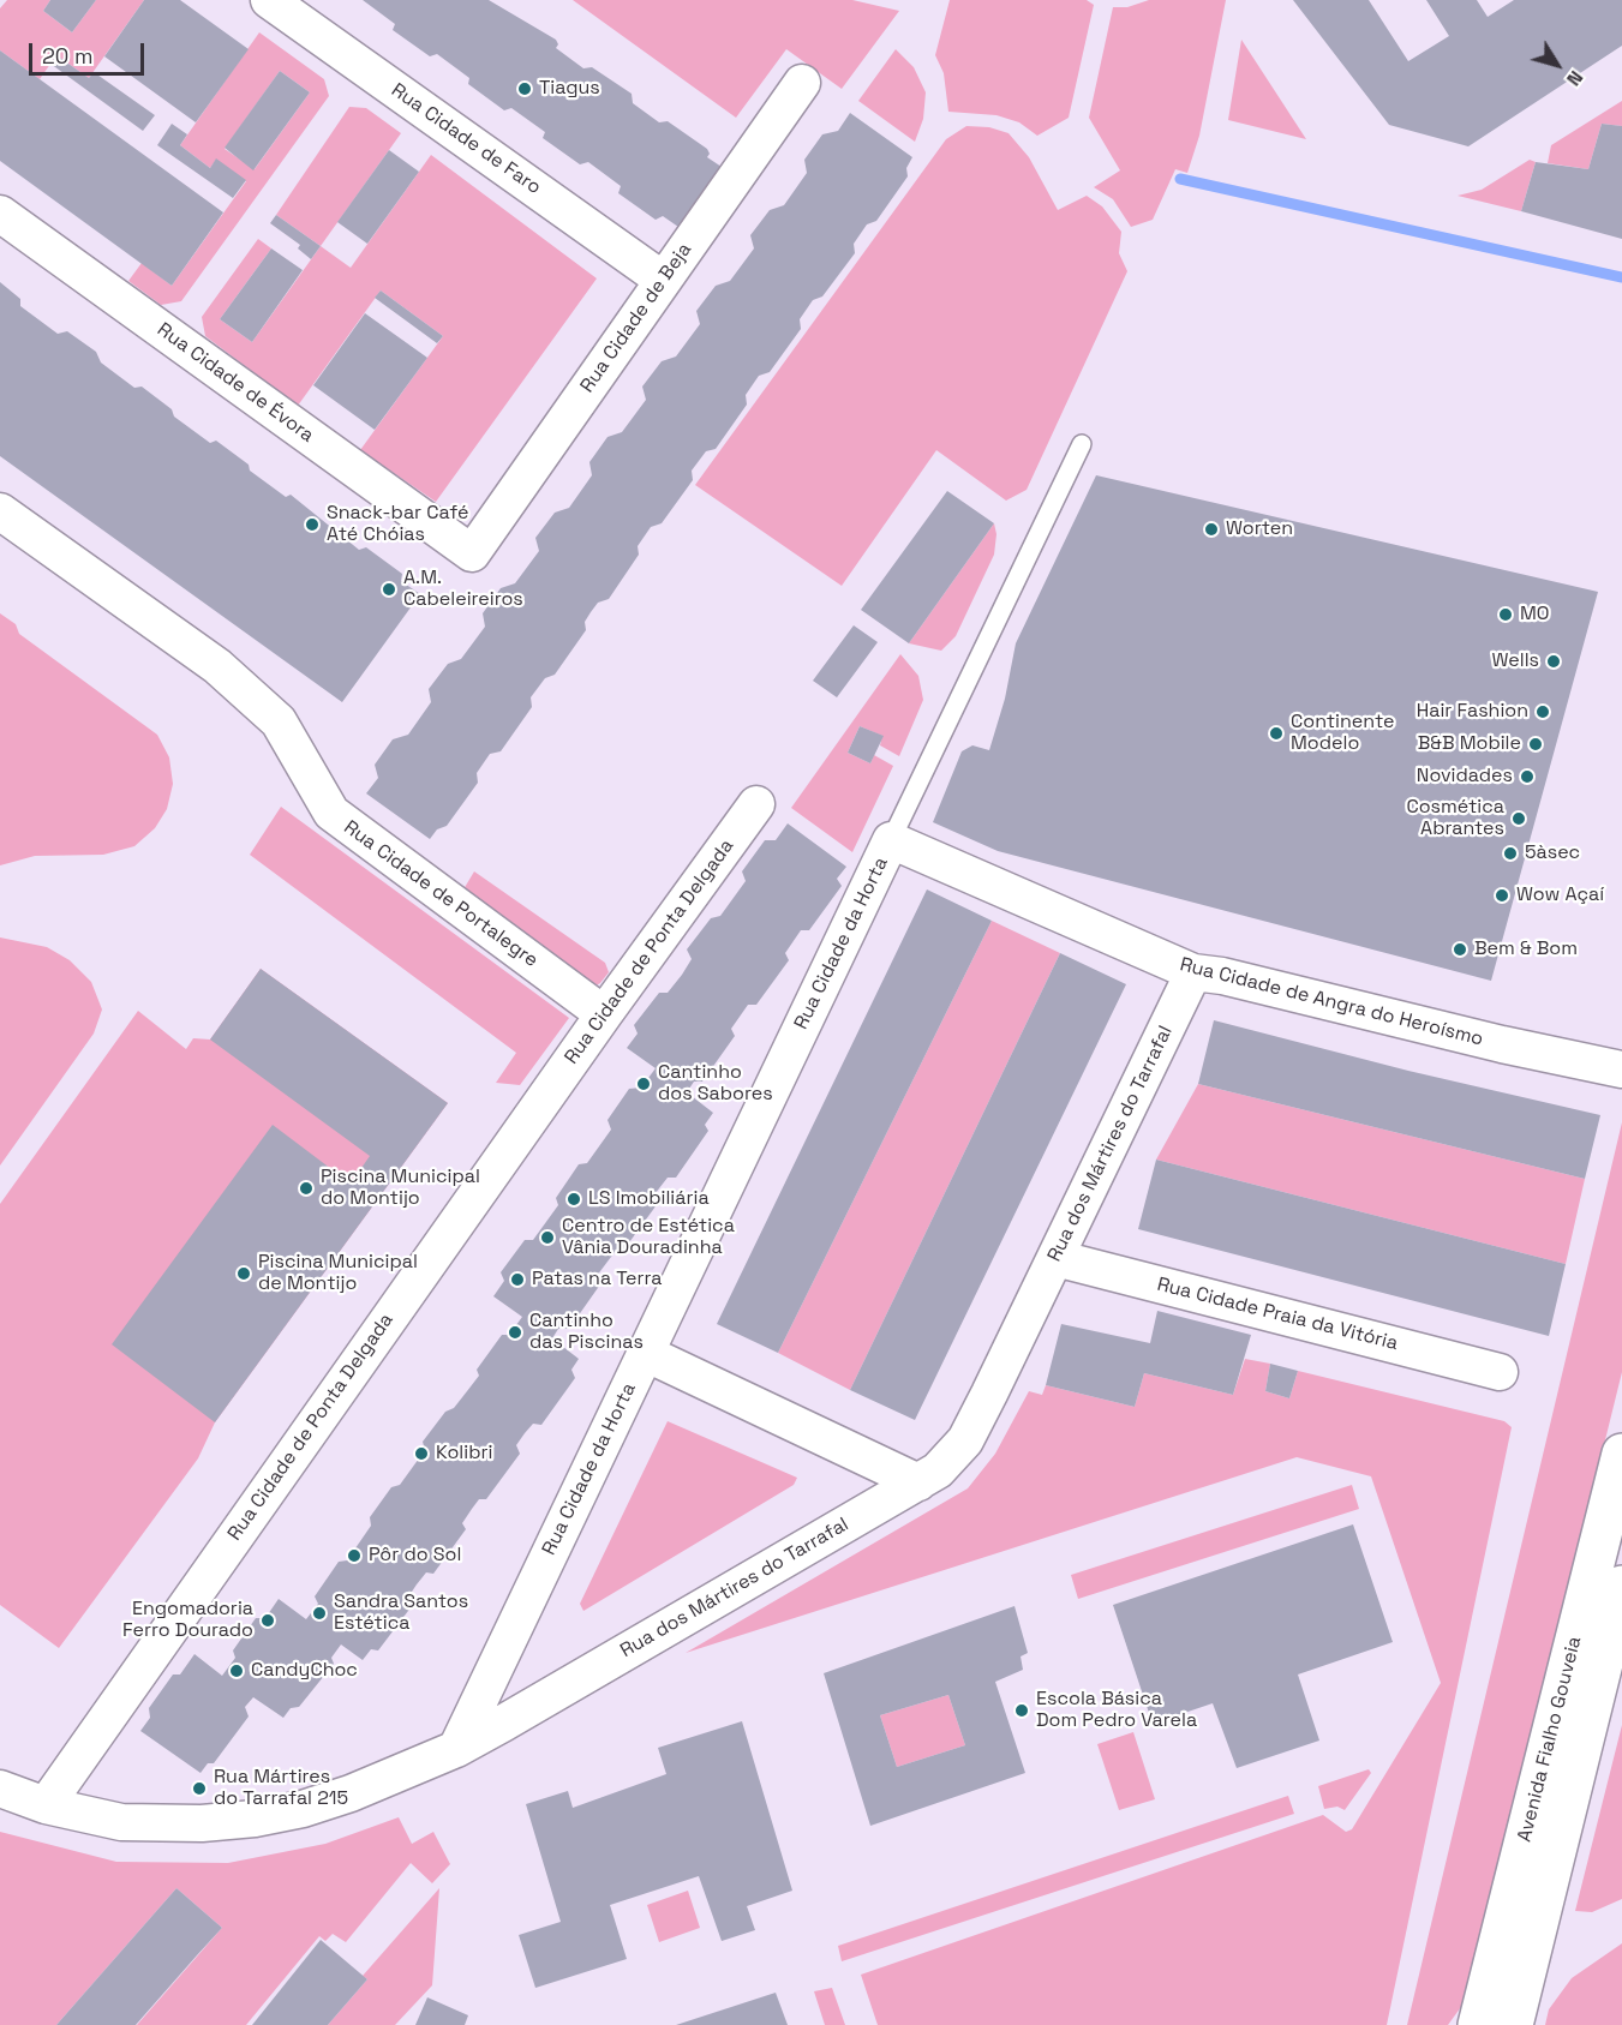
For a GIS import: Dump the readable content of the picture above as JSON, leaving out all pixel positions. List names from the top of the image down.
{
  "streets": {
    "main road": ["Avenida Fialho Gouveia"],
    "street": [
      "Rua Cidade de Faro",
      "Rua Cidade de Beja",
      "Rua Cidade de Évora",
      "Rua Cidade de Portalegre",
      "Rua Cidade da Horta",
      "Rua Cidade de Ponta Delgada",
      "Rua Cidade de Angra do Heroísmo",
      "Rua dos Mártires do Tarrafal",
      "Rua Cidade Praia da Vitória"
    ]
  },
  "crossings": [
    ["Rua Cidade de Faro", "Rua Cidade de Beja"],
    ["Rua Cidade de Beja", "Rua Cidade de Évora"],
    ["Rua Cidade de Portalegre", "Rua Cidade de Ponta Delgada"],
    ["Rua Cidade da Horta", "Rua Cidade de Angra do Heroísmo"],
    ["Rua Cidade da Horta", "Rua dos Mártires do Tarrafal"],
    ["Rua Cidade de Ponta Delgada", "Rua dos Mártires do Tarrafal"],
    ["Rua Cidade de Angra do Heroísmo", "Rua dos Mártires do Tarrafal"],
    ["Rua dos Mártires do Tarrafal", "Rua Cidade Praia da Vitória"]
  ],
  "places": [
    "Tiagus",
    "Snack-bar Café Até Chóias",
    "Worten",
    "A.M. Cabeleireiros",
    "MO",
    "Wells",
    "Hair Fashion",
    "Continente Modelo",
    "B&B Mobile",
    "Novidades",
    "Cosmética Abrantes",
    "5àsec",
    "Wow Açaí",
    "Bem & Bom",
    "Cantinho dos Sabores",
    "Piscina Municipal do Montijo",
    "LS Imobiliária",
    "Centro de Estética Vânia Douradinha",
    "Piscina Municipal de Montijo",
    "Patas na Terra",
    "Cantinho das Piscinas",
    "Kolibri",
    "Pôr do Sol",
    "Sandra Santos Estética",
    "Engomadoria Ferro Dourado",
    "CandyChoc",
    "Escola Básica Dom Pedro Varela",
    "Rua Mártires do Tarrafal 215"
  ],
  "scale_bar": "20 m",
  "north": "bottom right"
}
